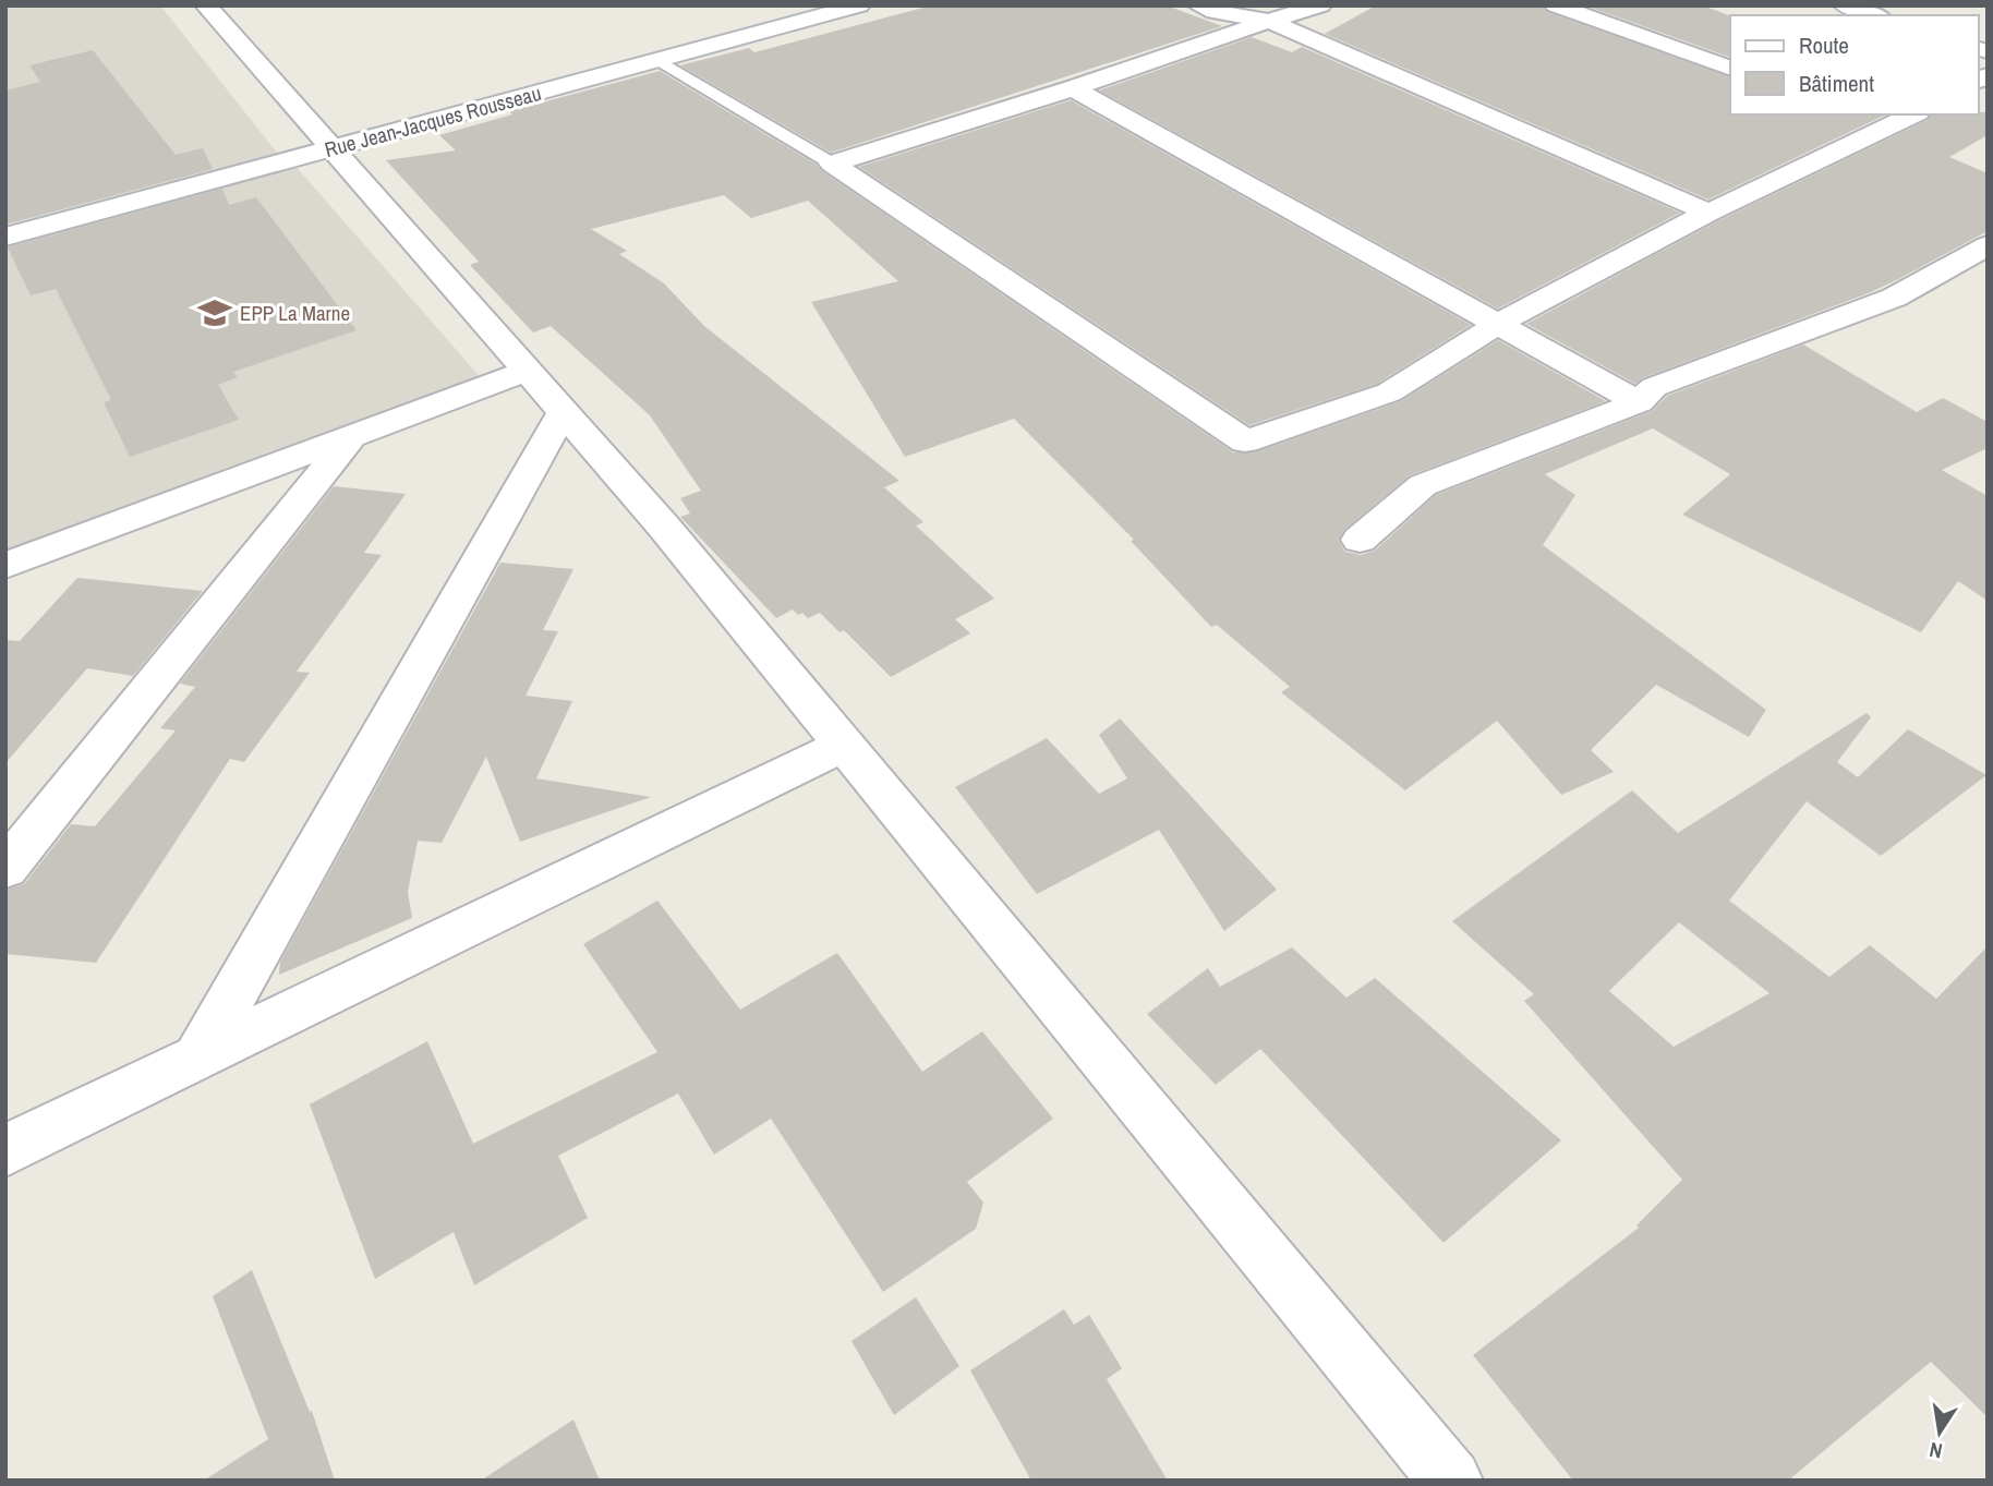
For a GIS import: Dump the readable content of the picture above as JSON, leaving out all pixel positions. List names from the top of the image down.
{
  "streets": {
    "street": ["Rue Jean-Jacques Rousseau"]
  },
  "places": {
    "school or university": ["EPP La Marne"]
  },
  "legend": ["Route", "Bâtiment"],
  "north": "bottom"
}
